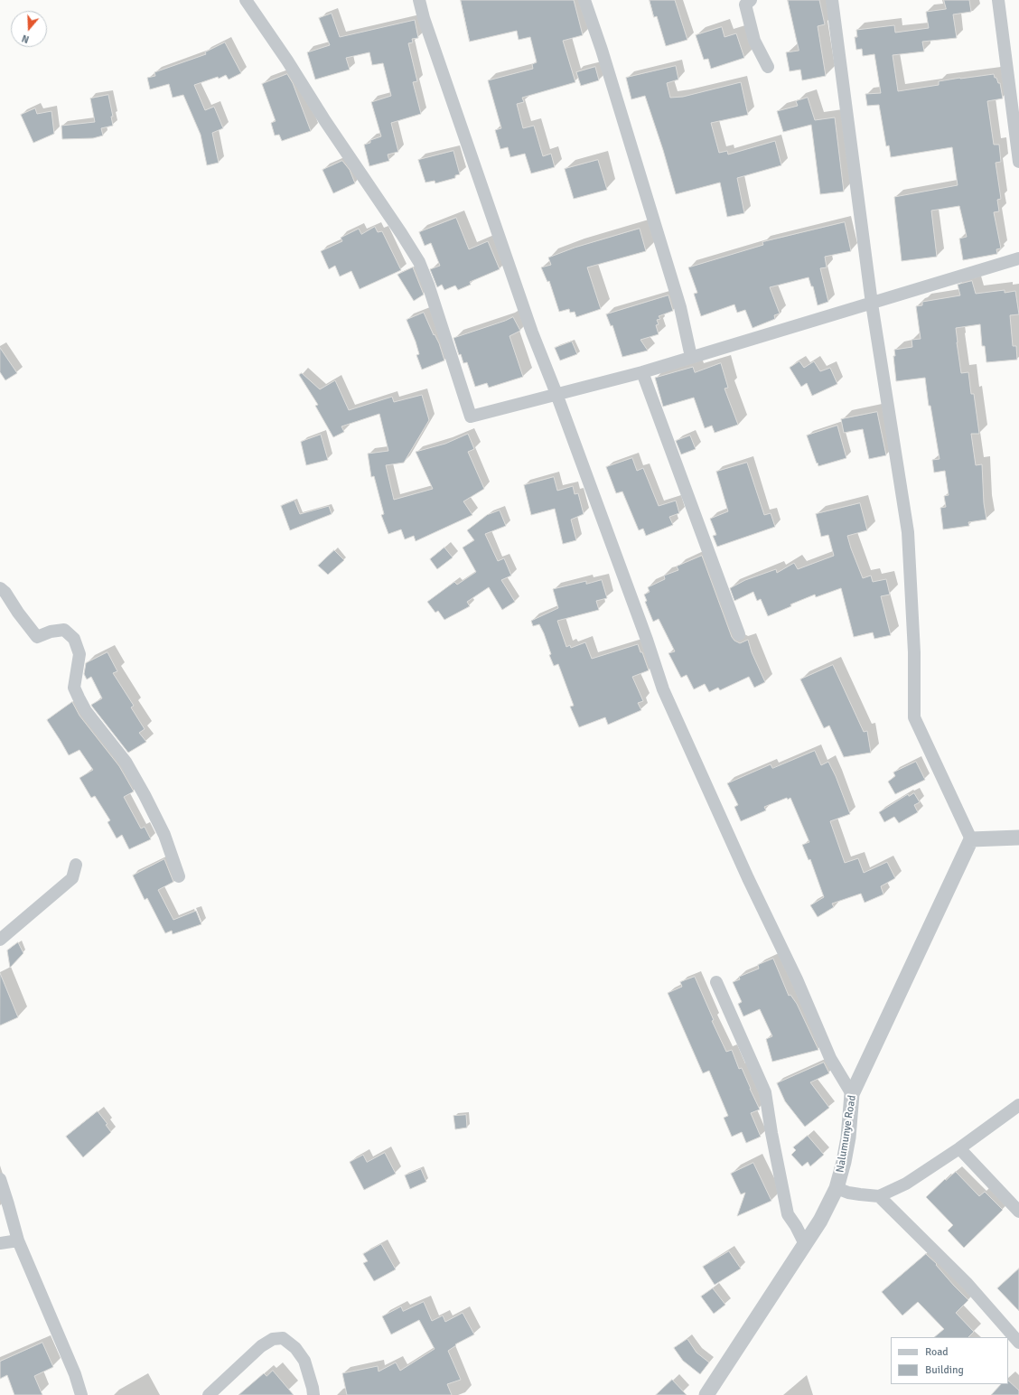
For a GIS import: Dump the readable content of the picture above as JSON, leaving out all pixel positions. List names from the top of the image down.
{
  "streets": {
    "street": ["Nalumunye Road"]
  },
  "legend": ["Road", "Building"],
  "north": "bottom"
}
